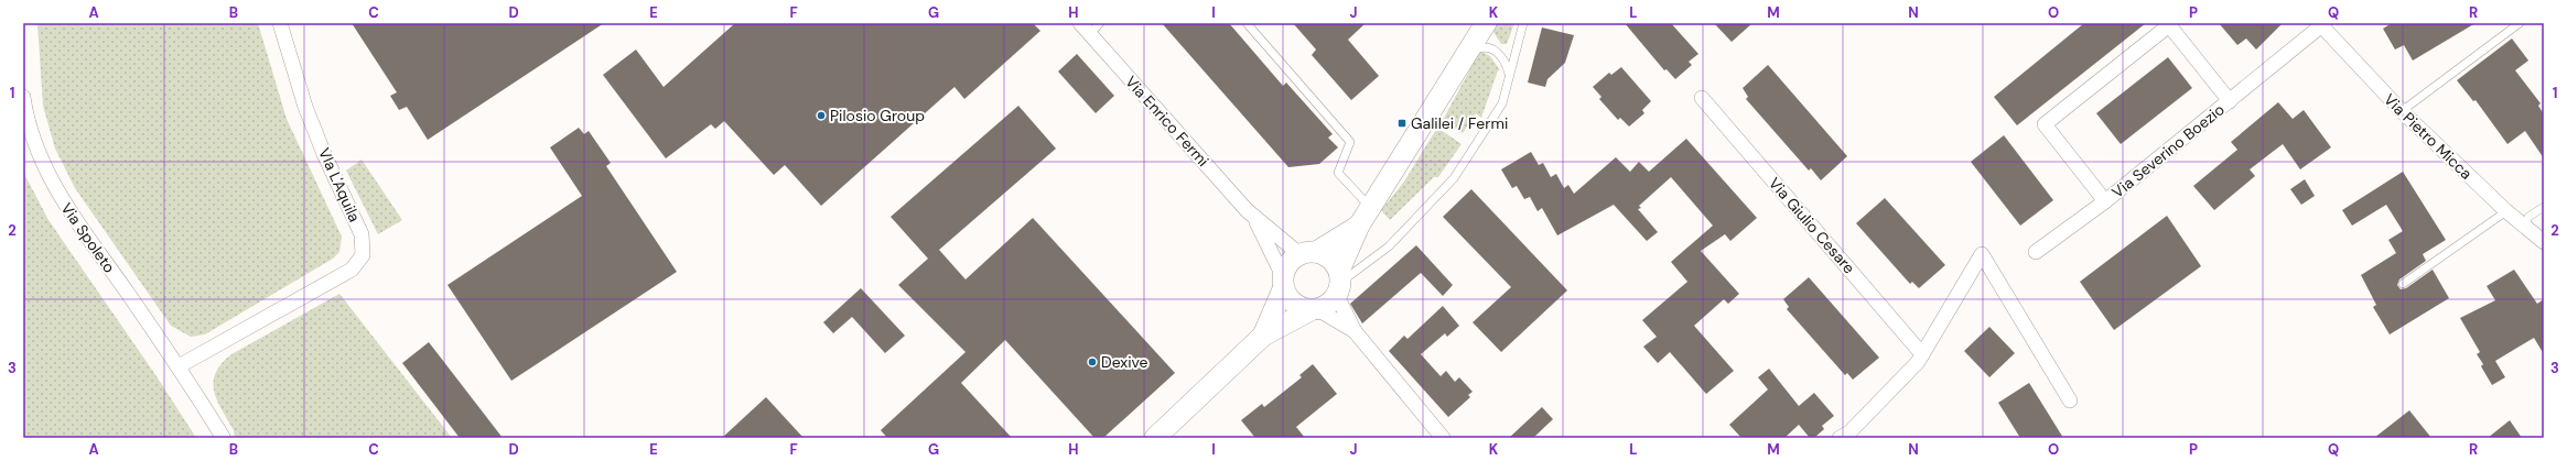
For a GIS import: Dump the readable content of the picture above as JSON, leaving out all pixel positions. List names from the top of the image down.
{
  "streets": {
    "street": [
      "Via Enrico Fermi",
      "Via Pietro Micca",
      "Via Severino Boezio",
      "VIa L'Aquila",
      "Via Giulio Cesare",
      "Via Spoleto"
    ]
  },
  "crossings": [
    ["Via Pietro Micca", "Via Severino Boezio"],
    ["VIa L'Aquila", "Via Spoleto"]
  ],
  "places": {
    "other": ["Pilosio Group", "Dexive"],
    "transit": ["Galilei / Fermi"]
  },
  "grid": {
    "columns": [
      "A",
      "B",
      "C",
      "D",
      "E",
      "F",
      "G",
      "H",
      "I",
      "J",
      "K",
      "L",
      "M",
      "N",
      "O",
      "P",
      "Q",
      "R"
    ],
    "rows": ["1", "2", "3"]
  }
}
